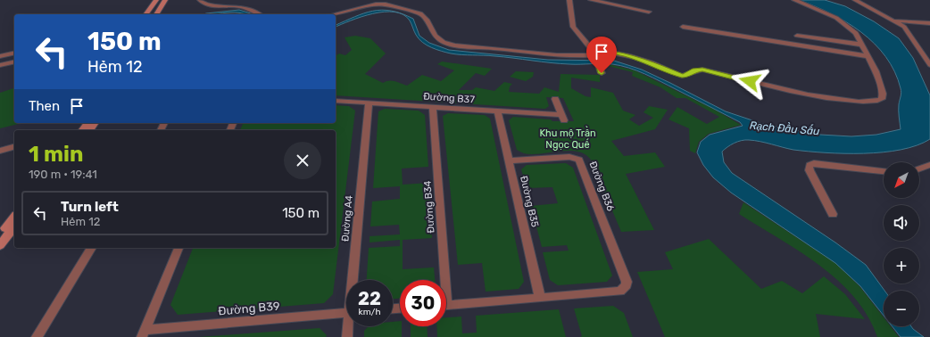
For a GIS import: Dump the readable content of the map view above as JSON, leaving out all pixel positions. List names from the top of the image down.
{
  "streets": {
    "street": [
      "Đường B37",
      "Đường B36",
      "Đường B35",
      "Đường B34",
      "Đường A4",
      "Đường B39"
    ]
  },
  "crossings": [
    ["Đường B37", "Đường B35"],
    ["Đường B37", "Đường B34"],
    ["Đường B37", "Đường A4"],
    ["Đường B36", "Đường B35"]
  ],
  "water": ["Rạch Đầu Sấu"],
  "parks": ["Khu mộ Trần Ngọc Quế"],
  "north": "bottom left",
  "page": {
    "turn": ["150 m", "Hẻm 12"],
    "then": "Then",
    "heading": ["1 min", "190 m · 19:41"],
    "map_buttons": ["+", "−"],
    "list": [
      {
        "name": "Turn left",
        "note": "Hẻm 12",
        "value": "150 m"
      }
    ],
    "speed": "22 km/h",
    "limit": "30"
  }
}
